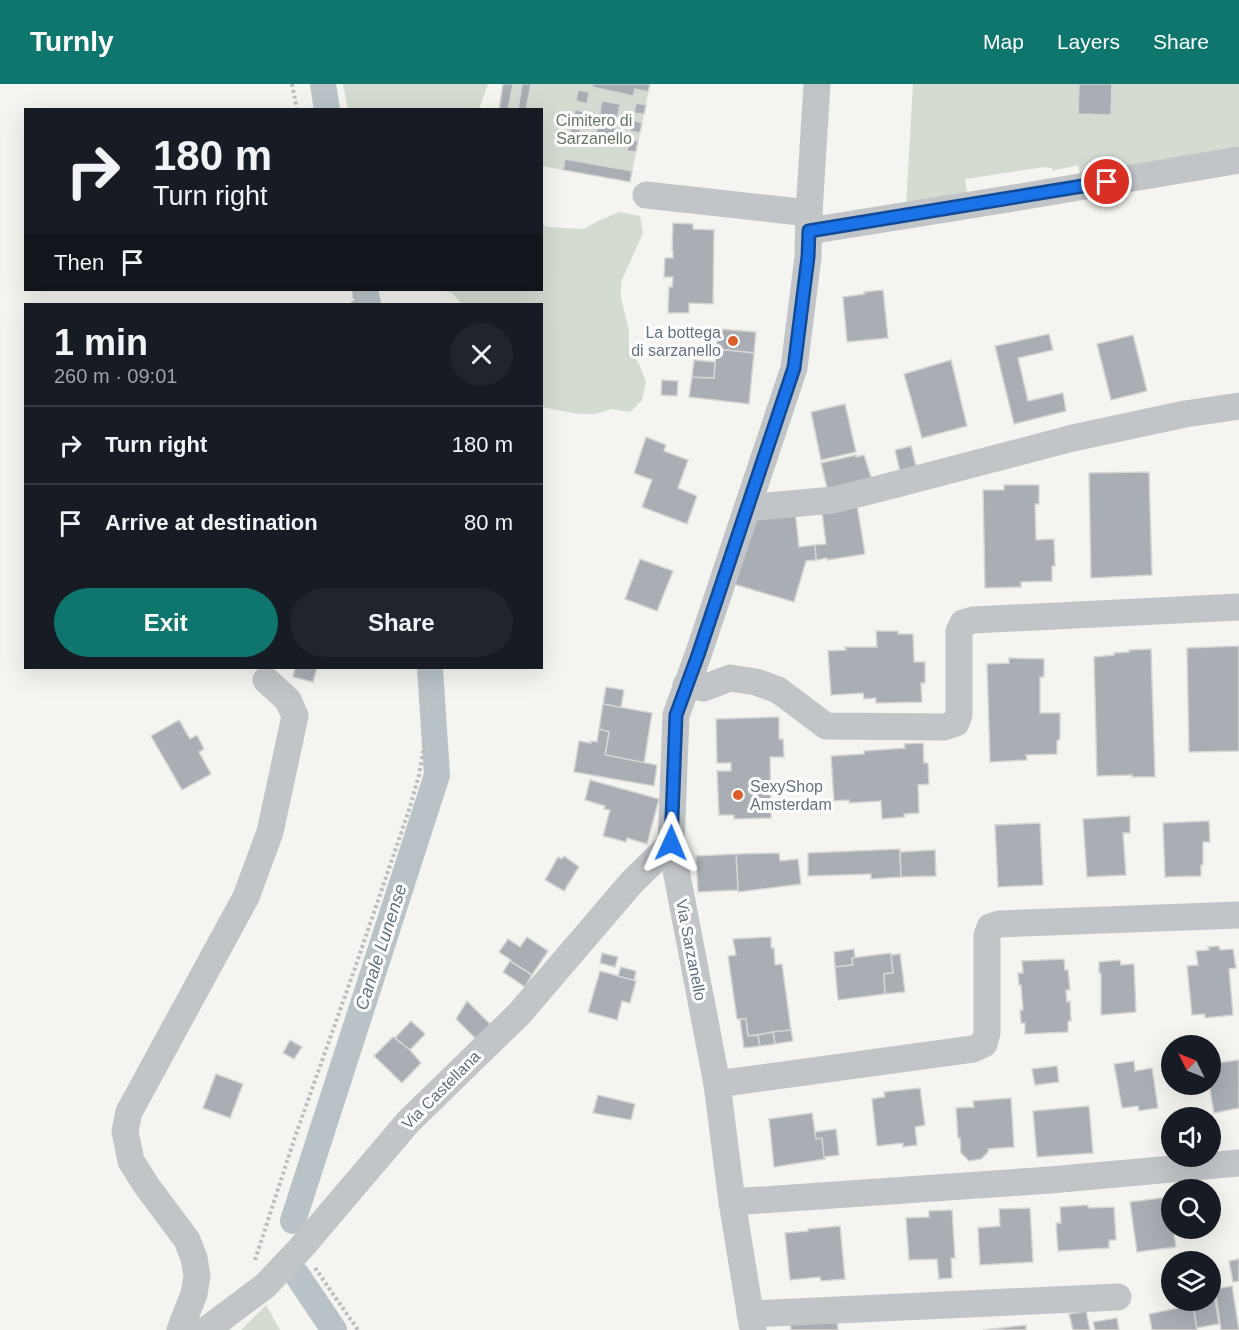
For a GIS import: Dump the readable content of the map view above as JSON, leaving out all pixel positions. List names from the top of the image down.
{
  "streets": {
    "street": ["Via Sarzanello", "Via Castellana"]
  },
  "crossings": [
    ["Via Sarzanello", "Via Castellana"]
  ],
  "water": ["Canale Lunense"],
  "parks": ["Cimitero di Sarzanello"],
  "places": ["La bottega di sarzanello", "SexyShop Amsterdam"],
  "north": "top left",
  "page": {
    "header": "Turnly",
    "nav": ["Map", "Layers", "Share"],
    "turn": ["180 m", "Turn right"],
    "then": "Then",
    "heading": ["1 min", "260 m · 09:01"],
    "list": [
      {
        "name": "Turn right",
        "value": "180 m"
      },
      {
        "name": "Arrive at destination",
        "value": "80 m"
      }
    ],
    "buttons": ["Exit", "Share"]
  }
}
